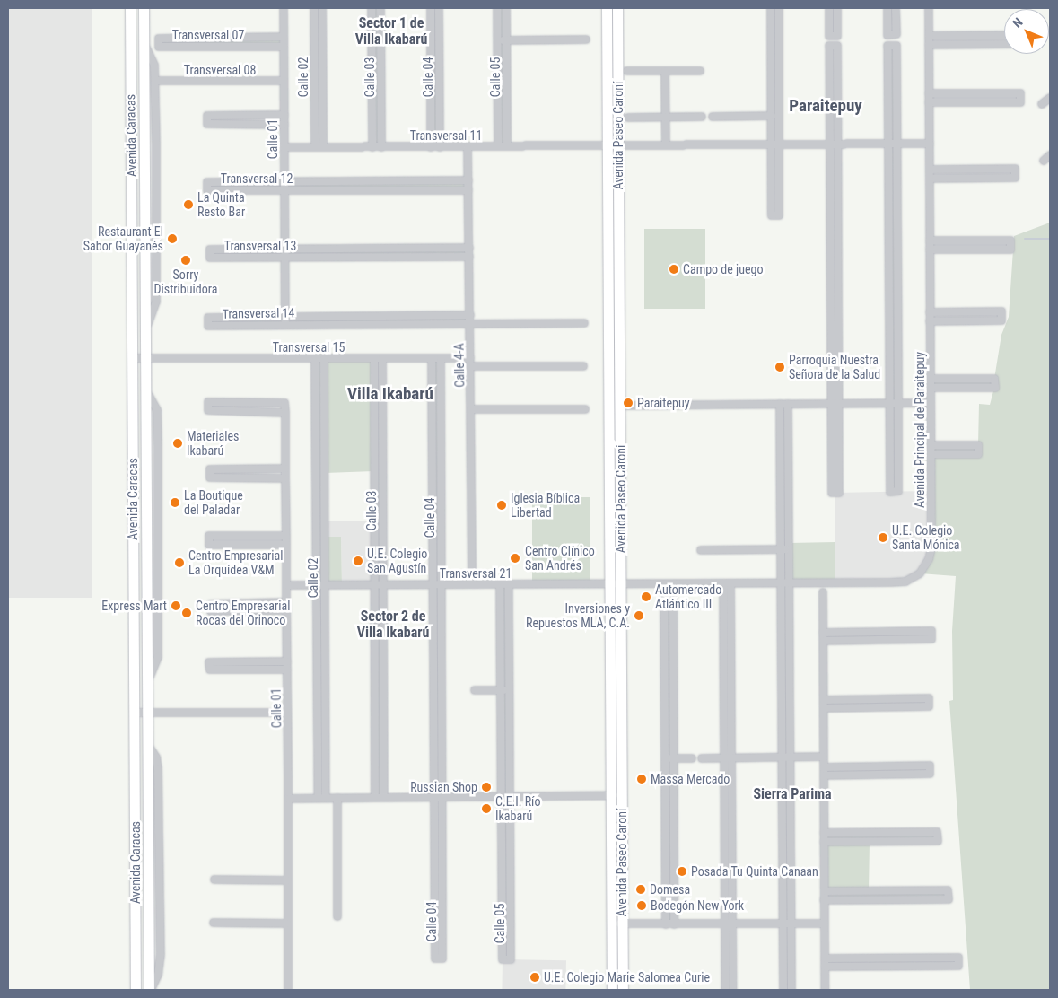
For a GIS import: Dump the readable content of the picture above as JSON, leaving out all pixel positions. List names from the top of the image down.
{
  "streets": {
    "street": [
      "Transversal 07",
      "Transversal 08",
      "Calle 02",
      "Calle 03",
      "Calle 04",
      "Calle 05",
      "Avenida Caracas",
      "Transversal 11",
      "Avenida Paseo Caroní",
      "Calle 01",
      "Transversal 12",
      "Transversal 13",
      "Transversal 14",
      "Transversal 15",
      "Calle 4-A",
      "Avenida Principal de Paraitepuy",
      "Transversal 21"
    ]
  },
  "crossings": [
    ["Transversal 07", "Calle 01"],
    ["Transversal 08", "Avenida Caracas"],
    ["Transversal 08", "Calle 01"],
    ["Calle 02", "Transversal 11"],
    ["Calle 02", "Transversal 15"],
    ["Calle 02", "Transversal 21"],
    ["Calle 03", "Transversal 11"],
    ["Calle 03", "Transversal 15"],
    ["Calle 03", "Transversal 21"],
    ["Calle 04", "Transversal 11"],
    ["Calle 04", "Transversal 15"],
    ["Calle 04", "Transversal 21"],
    ["Calle 05", "Transversal 11"],
    ["Calle 05", "Transversal 21"],
    ["Avenida Caracas", "Transversal 15"],
    ["Transversal 11", "Avenida Paseo Caroní"],
    ["Transversal 11", "Calle 01"],
    ["Transversal 11", "Calle 4-A"],
    ["Transversal 11", "Avenida Principal de Paraitepuy"],
    ["Avenida Paseo Caroní", "Avenida Principal de Paraitepuy"],
    ["Avenida Paseo Caroní", "Transversal 21"],
    ["Calle 01", "Transversal 12"],
    ["Calle 01", "Transversal 13"],
    ["Calle 01", "Transversal 14"],
    ["Calle 01", "Transversal 21"],
    ["Transversal 12", "Calle 4-A"],
    ["Transversal 13", "Calle 4-A"],
    ["Transversal 14", "Calle 4-A"],
    ["Transversal 15", "Calle 4-A"],
    ["Calle 4-A", "Transversal 21"],
    ["Avenida Principal de Paraitepuy", "Transversal 21"]
  ],
  "districts": [
    "Sector 1 de Villa Ikabarú",
    "Paraitepuy",
    "Villa Ikabarú",
    "Sector 2 de Villa Ikabarú",
    "Sierra Parima"
  ],
  "places": [
    "La Quinta Resto Bar",
    "Restaurant El Sabor Guayanés",
    "Sorry Distribuidora",
    "Campo de juego",
    "Parroquia Nuestra Señora de la Salud",
    "Paraitepuy",
    "Materiales Ikabarú",
    "La Boutique del Paladar",
    "Iglesia Bíblica Libertad",
    "U.E. Colegio Santa Mónica",
    "Centro Clínico San Andrés",
    "U.E. Colegio San Agustín",
    "Centro Empresarial La Orquídea V&M",
    "Automercado Atlántico III",
    "Express Mart",
    "Centro Empresarial Rocas del Orinoco",
    "Inversiones y Repuestos MLA, C.A.",
    "Massa Mercado",
    "Russian Shop",
    "C.E.I. Río Ikabarú",
    "Posada Tu Quinta Canaan",
    "Domesa",
    "Bodegón New York",
    "U.E. Colegio Marie Salomea Curie"
  ],
  "north": "top left"
}
